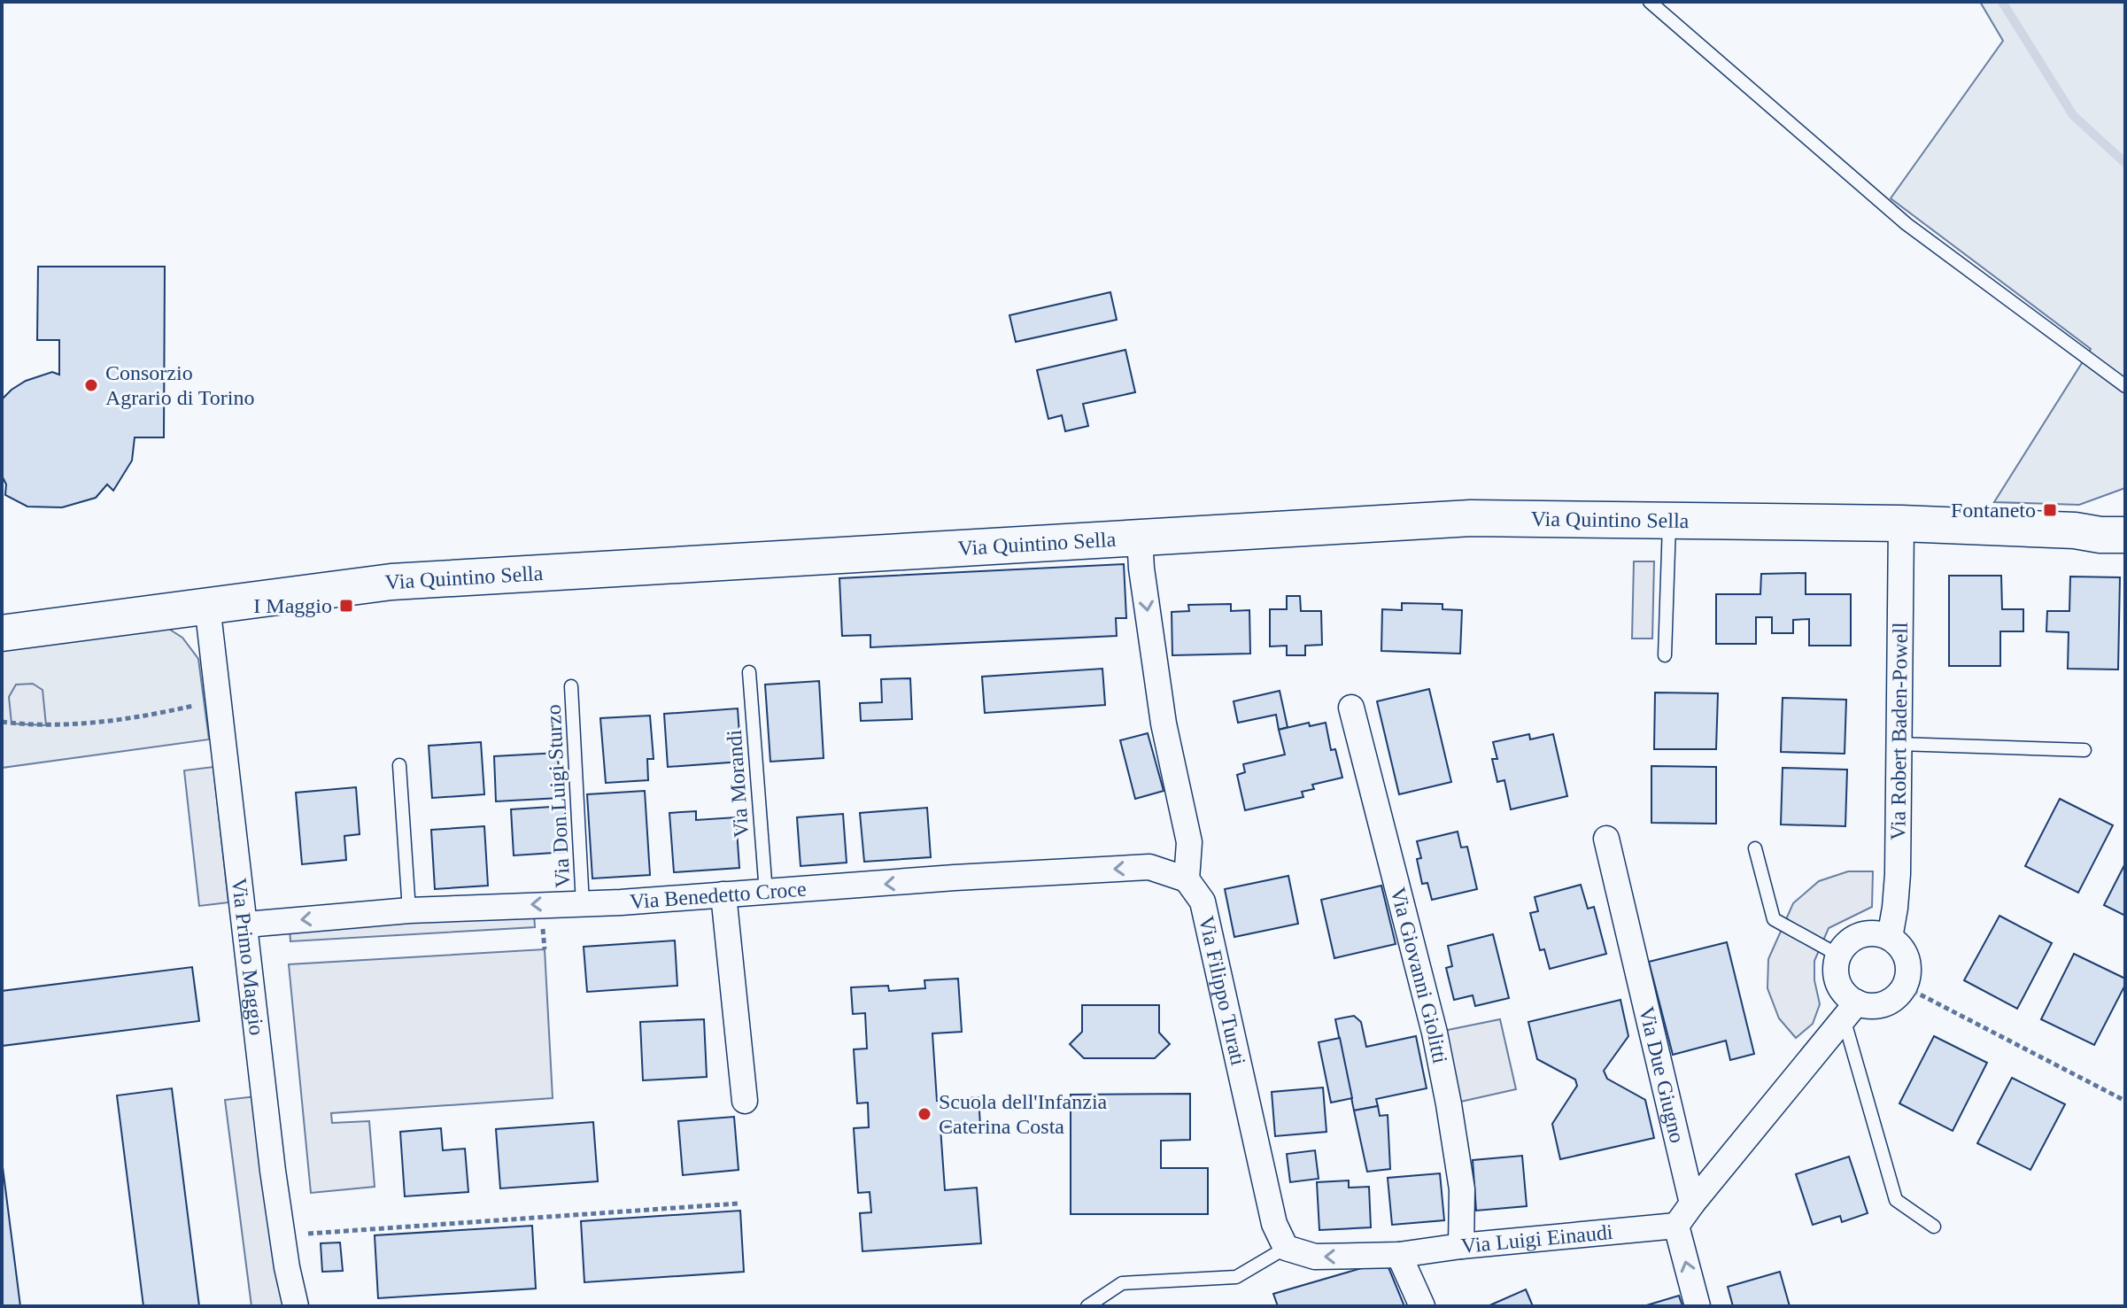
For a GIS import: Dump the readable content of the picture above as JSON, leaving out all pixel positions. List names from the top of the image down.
{
  "streets": {
    "street": [
      "Via Quintino Sella",
      "Via Robert Baden-Powell",
      "Via Benedetto Croce",
      "Via Primo Maggio",
      "Via Giovanni Giolitti",
      "Via Filippo Turati",
      "Via Due Giugno",
      "Via Luigi Einaudi"
    ],
    "lane": ["Via Morandi", "Via Don Luigi Sturzo"]
  },
  "crossings": [
    ["Via Quintino Sella", "Via Robert Baden-Powell"],
    ["Via Quintino Sella", "Via Primo Maggio"],
    ["Via Morandi", "Via Benedetto Croce"],
    ["Via Don Luigi Sturzo", "Via Benedetto Croce"],
    ["Via Benedetto Croce", "Via Primo Maggio"],
    ["Via Benedetto Croce", "Via Filippo Turati"],
    ["Via Giovanni Giolitti", "Via Luigi Einaudi"]
  ],
  "one_way": ["Via Benedetto Croce"],
  "places": {
    "other": ["Consorzio Agrario di Torino", "Scuola dell'Infanzia Caterina Costa"],
    "transit": ["Fontaneto", "I Maggio"]
  }
}
